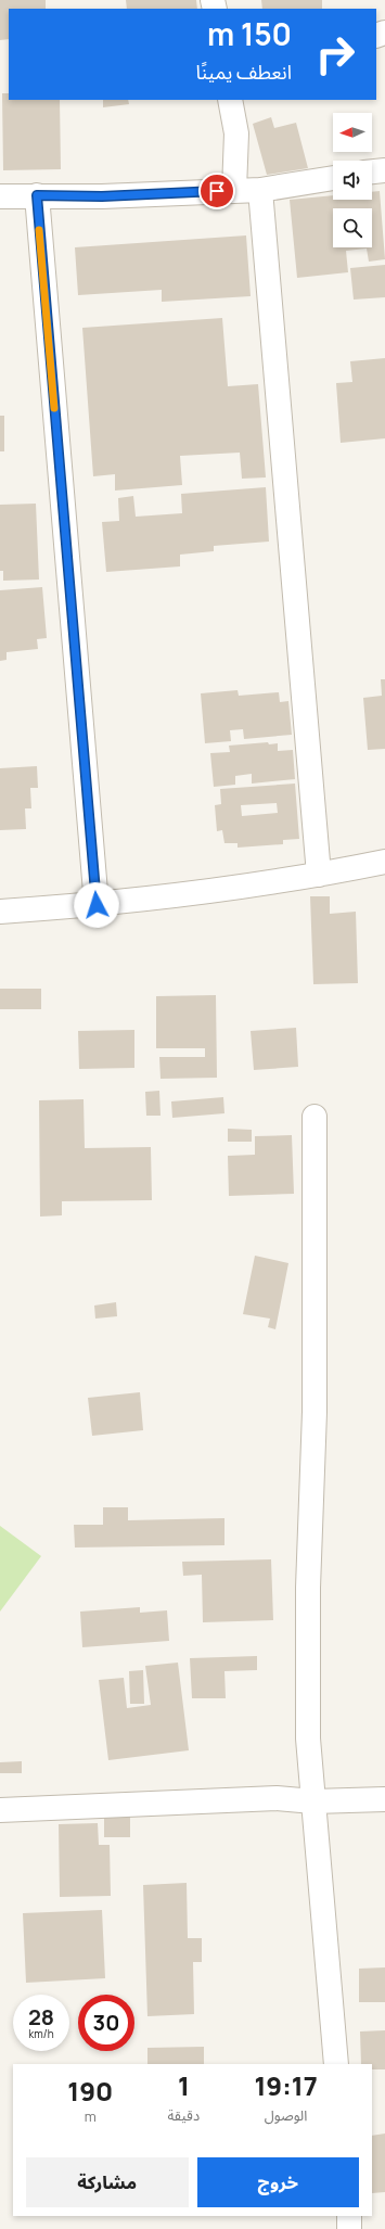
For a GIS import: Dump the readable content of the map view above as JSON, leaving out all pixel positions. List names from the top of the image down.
{
  "north": "left",
  "page": {
    "turn": ["150 m", "انعطف يمينًا"],
    "speed": "28 km/h",
    "limit": "30",
    "eta": [
      "19:17",
      "الوصول",
      "1",
      "دقيقة",
      "190",
      "m"
    ],
    "buttons": ["خروج", "مشاركة"]
  }
}
